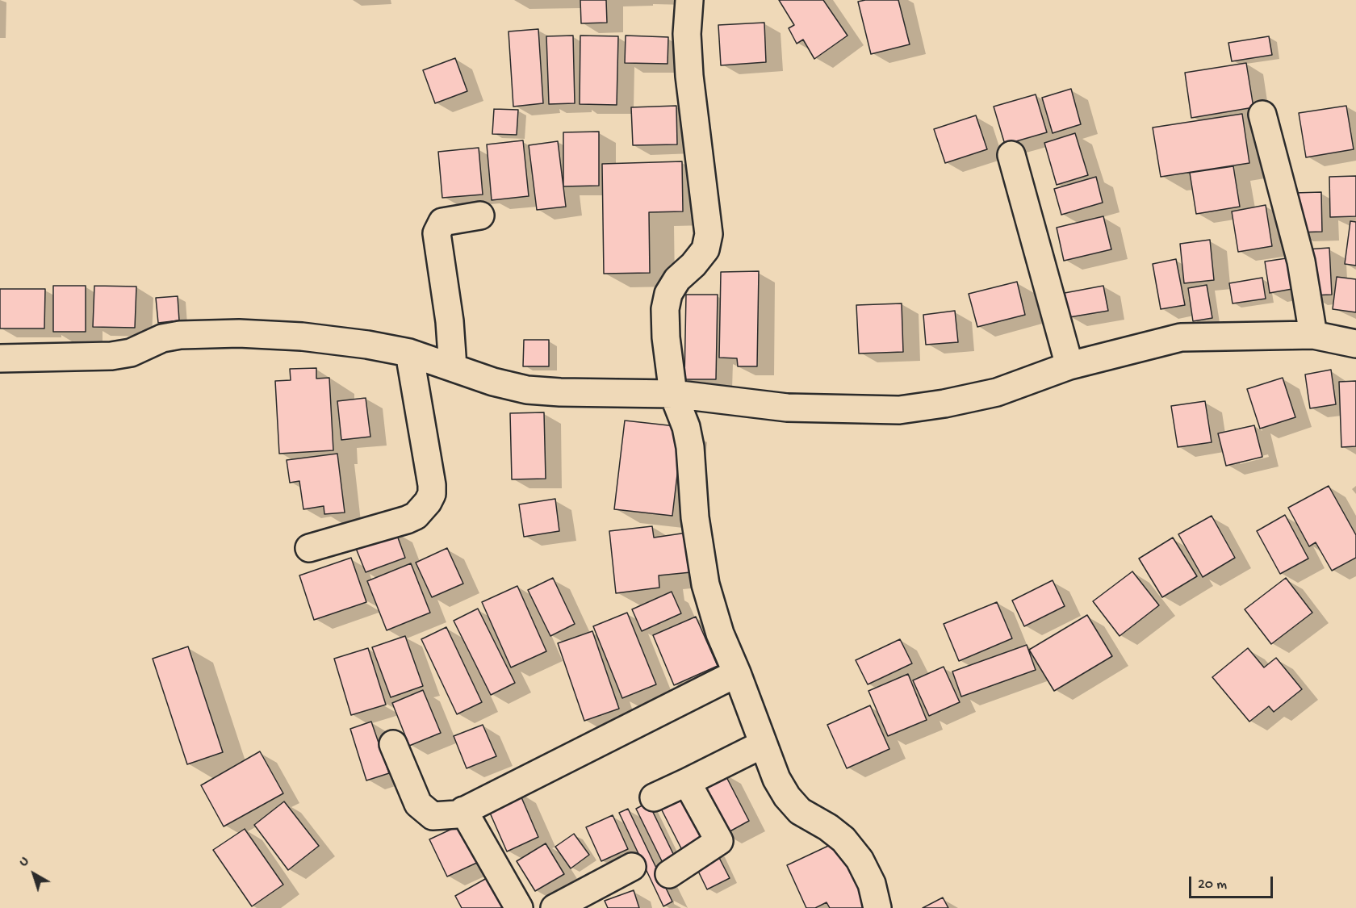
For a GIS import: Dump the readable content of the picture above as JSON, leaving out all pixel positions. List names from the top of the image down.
{
  "scale_bar": "20 m",
  "north": "top left"
}
